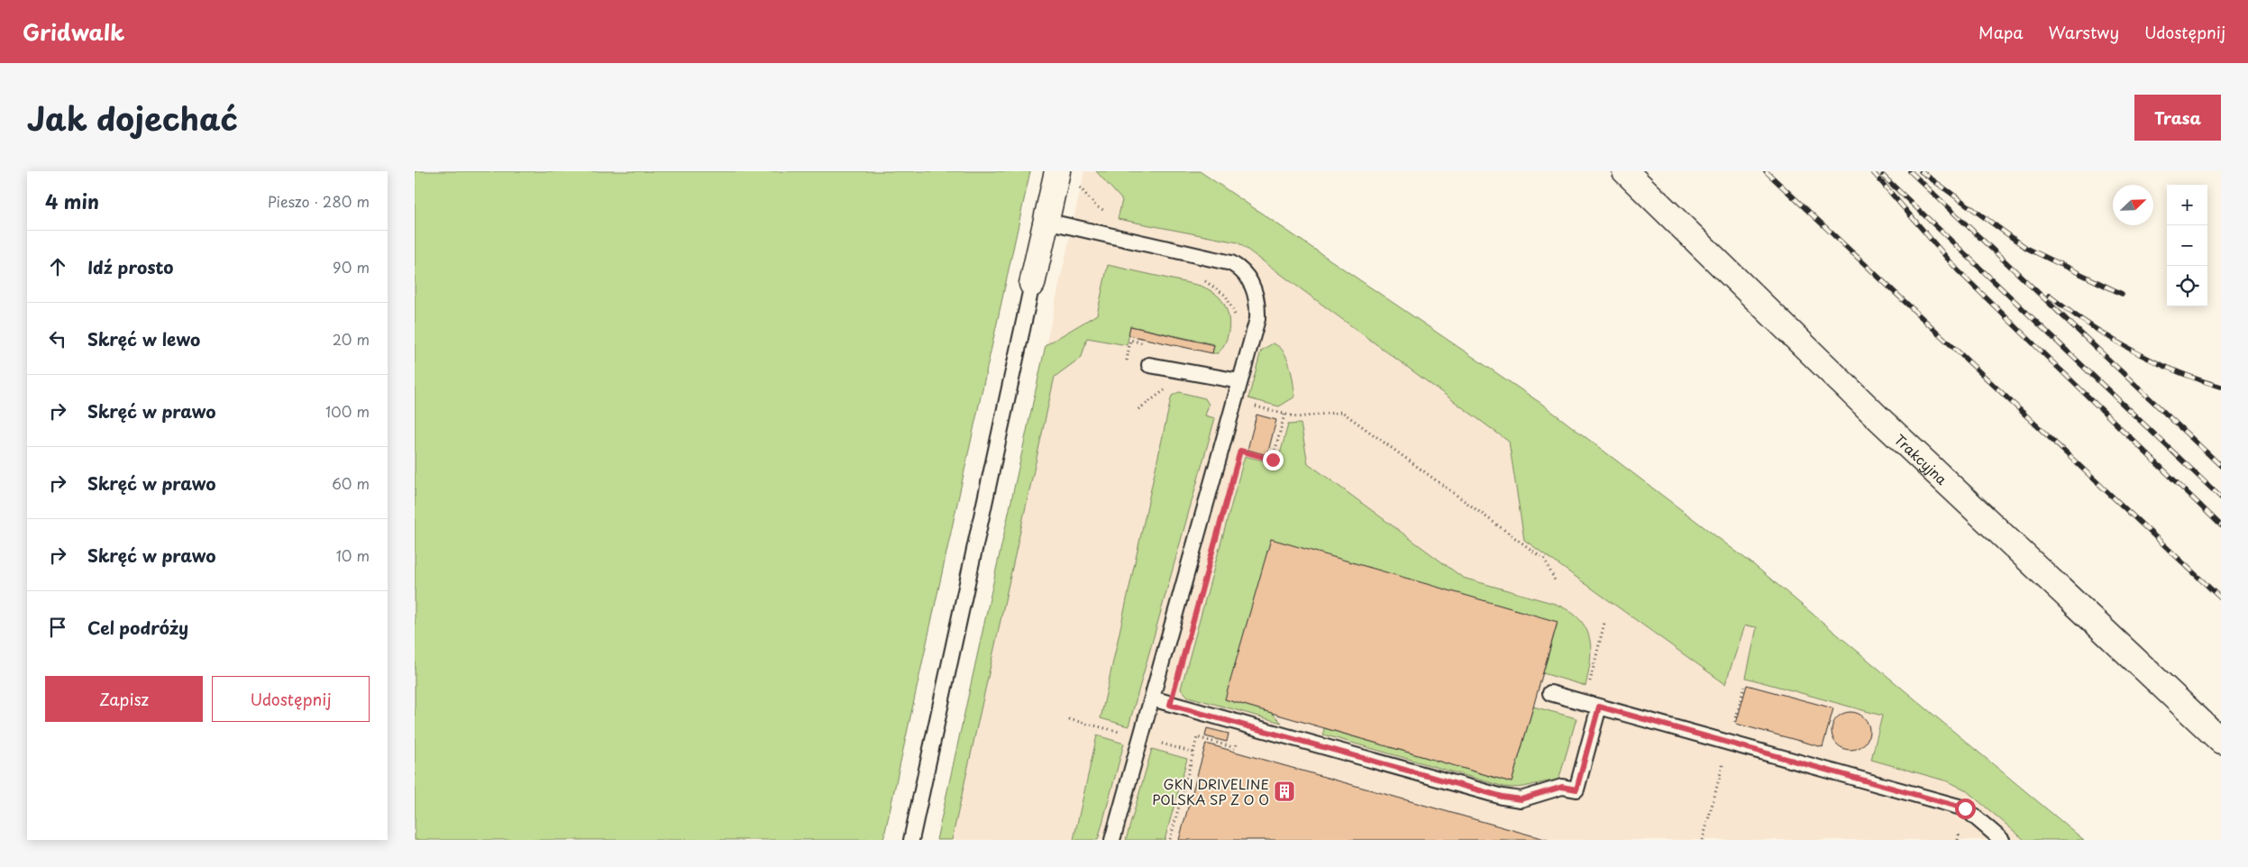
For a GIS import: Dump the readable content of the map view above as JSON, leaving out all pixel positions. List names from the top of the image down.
{
  "streets": {
    "street": ["Trakcyjna"]
  },
  "places": {
    "building": ["GKN DRIVELINE POLSKA SP Z O O"]
  },
  "north": "top right",
  "page": {
    "header": "Gridwalk",
    "nav": ["Mapa", "Warstwy", "Udostępnij"],
    "title": "Jak dojechać",
    "buttons": [
      "Trasa",
      ["Zapisz", "Udostępnij"]
    ],
    "heading": ["4 min", "Pieszo · 280 m"],
    "map_buttons": ["+", "−"],
    "list": [
      ["Idź prosto", "90 m"],
      ["Skręć w lewo", "20 m"],
      ["Skręć w prawo", "100 m"],
      ["Skręć w prawo", "60 m"],
      ["Skręć w prawo", "10 m"],
      "Cel podróży"
    ]
  }
}
